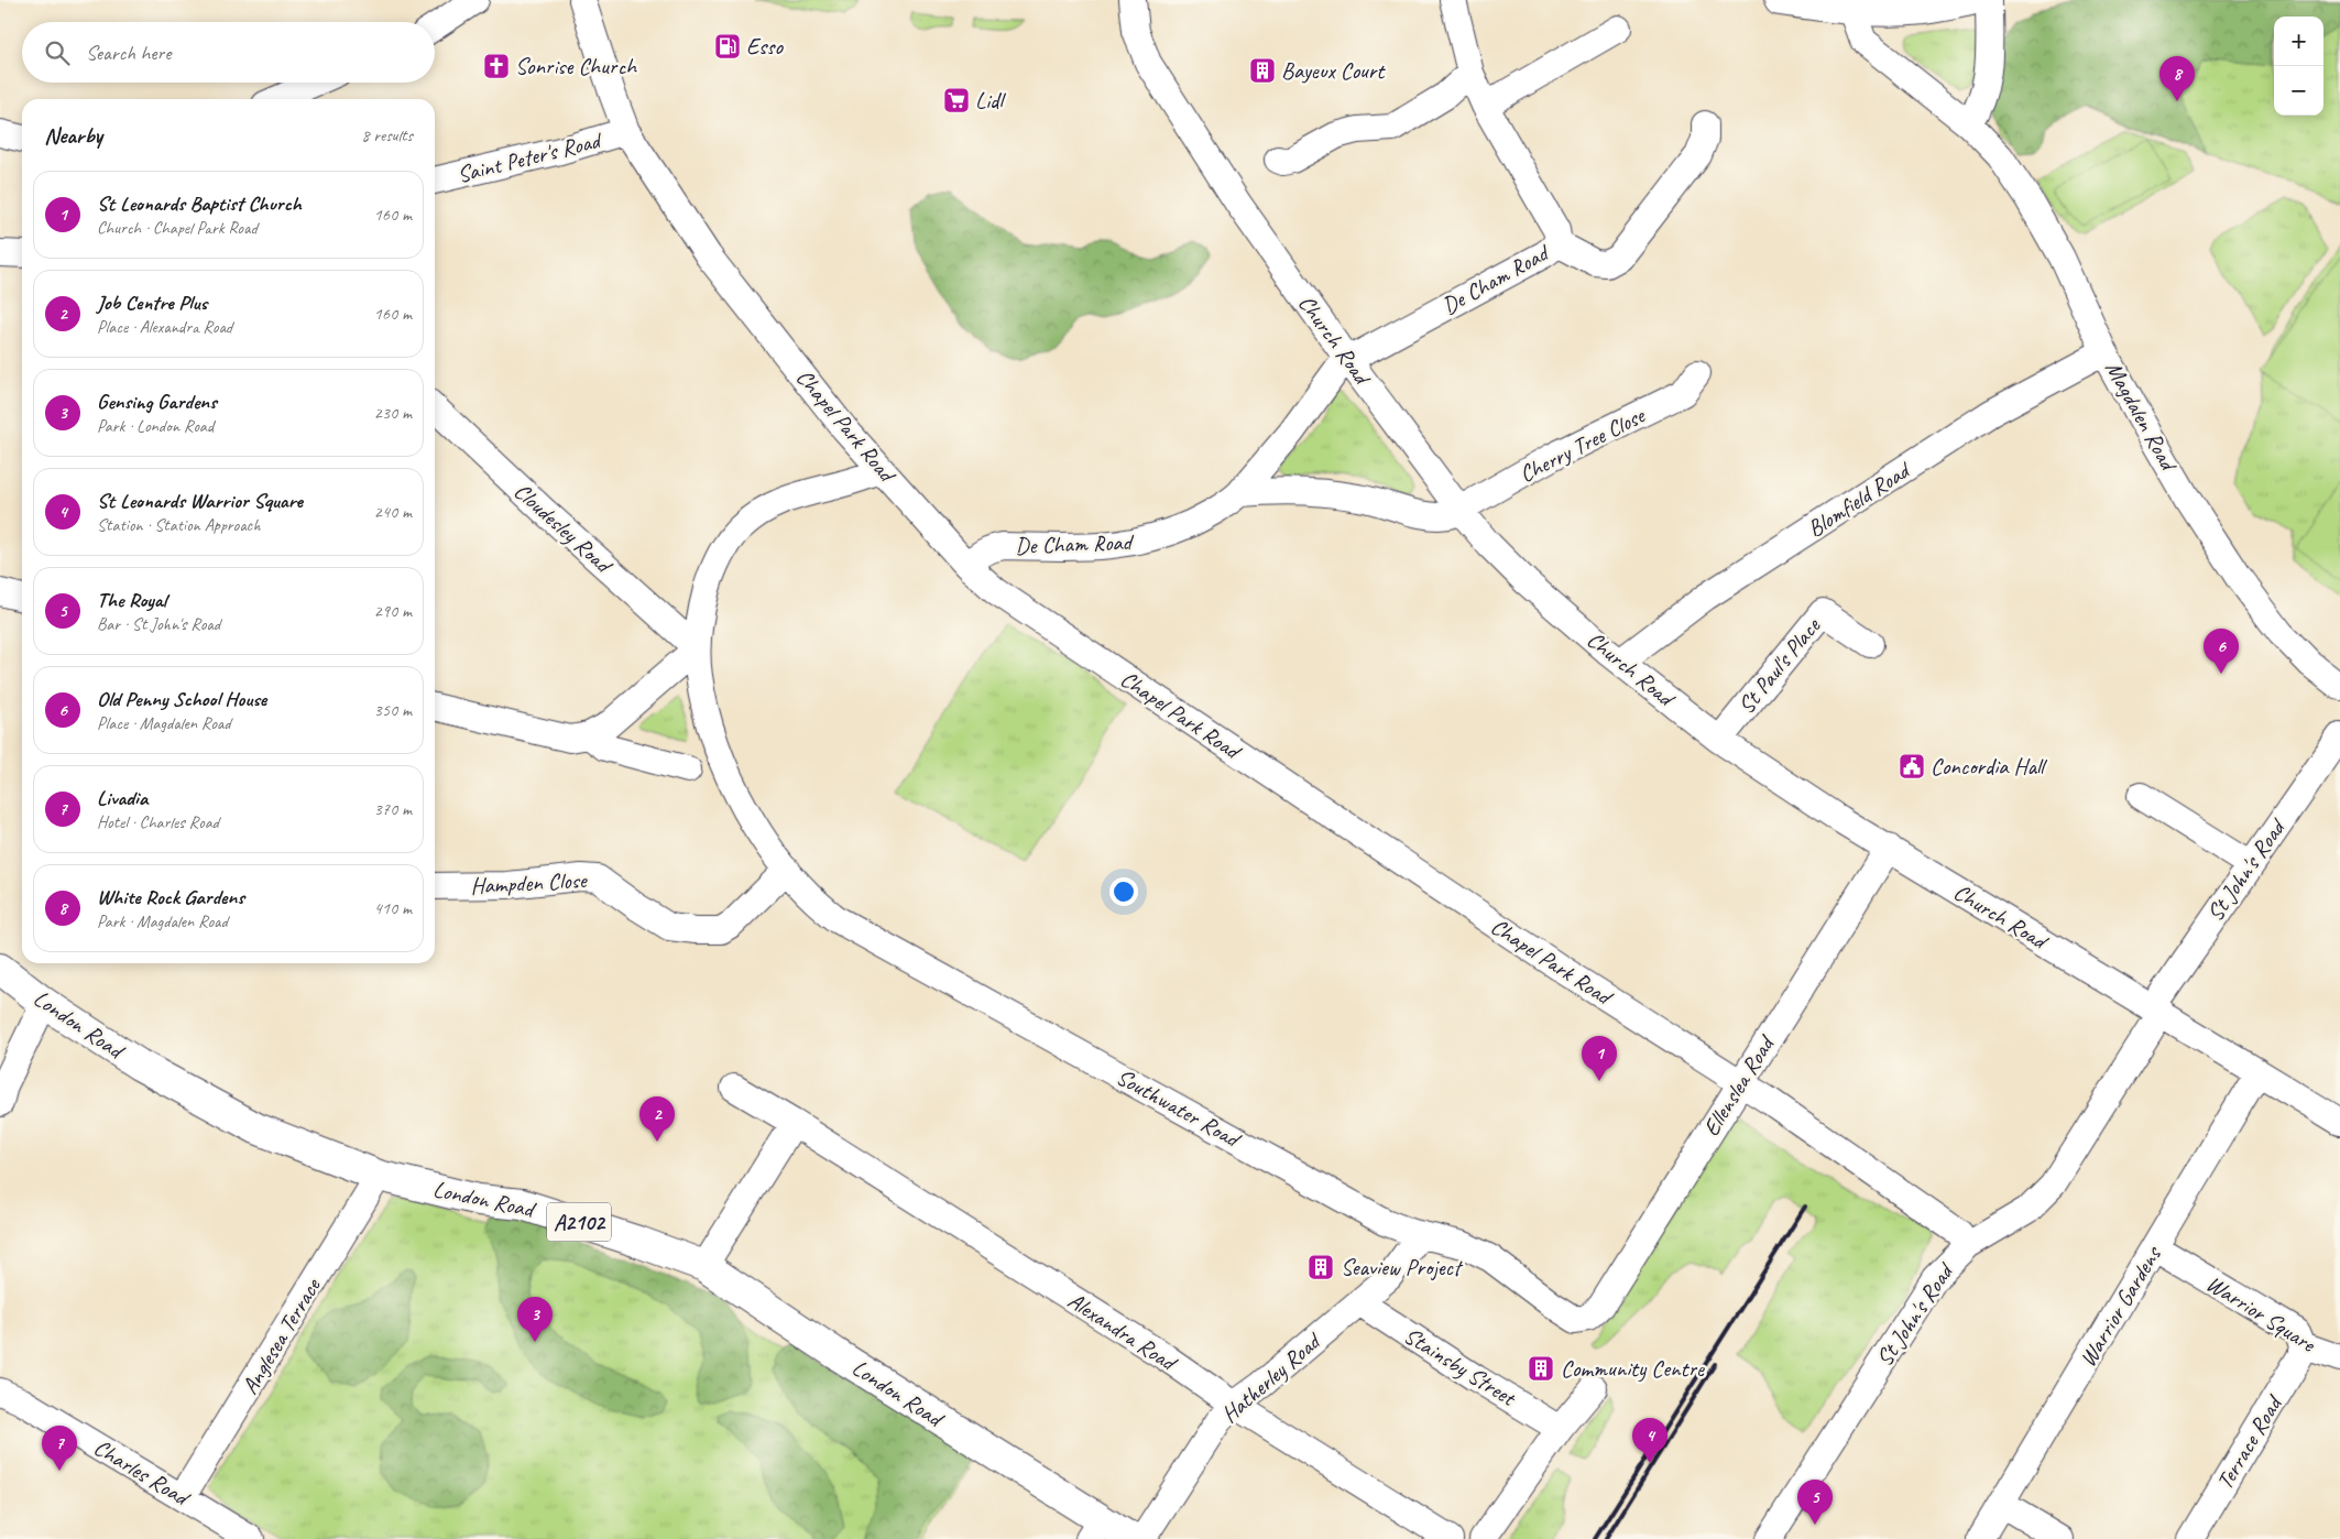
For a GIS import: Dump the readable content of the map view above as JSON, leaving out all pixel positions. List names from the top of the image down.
{
  "streets": {
    "main road": ["London Road", "A2102"],
    "street": [
      "Saint Peter's Road",
      "De Cham Road",
      "Church Road",
      "Magdalen Road",
      "Chapel Park Road",
      "Cherry Tree Close",
      "Blomfield Road",
      "Cloudesley Road",
      "St Paul's Place",
      "St John's Road",
      "Hampden Close",
      "Ellenslea Road",
      "Southwater Road",
      "Warrior Gardens",
      "Warrior Square",
      "Alexandra Road",
      "Anglesea Terrace",
      "Stainsby Street",
      "Hatherley Road",
      "Terrace Road",
      "Charles Road"
    ]
  },
  "crossings": [
    ["Saint Peter's Road", "Chapel Park Road"],
    ["De Cham Road", "Church Road"],
    ["De Cham Road", "Chapel Park Road"],
    ["Church Road", "Cherry Tree Close"],
    ["Church Road", "Blomfield Road"],
    ["Church Road", "St Paul's Place"],
    ["Church Road", "St John's Road"],
    ["Church Road", "Ellenslea Road"],
    ["Church Road", "Warrior Gardens"],
    ["Magdalen Road", "Blomfield Road"],
    ["Chapel Park Road", "St John's Road"],
    ["Chapel Park Road", "Ellenslea Road"],
    ["Hampden Close", "Southwater Road"],
    ["London Road", "Anglesea Terrace"],
    ["Ellenslea Road", "Southwater Road"],
    ["Southwater Road", "Hatherley Road"],
    ["Warrior Gardens", "Warrior Square"],
    ["Warrior Square", "Terrace Road"],
    ["Alexandra Road", "Hatherley Road"],
    ["Anglesea Terrace", "Charles Road"],
    ["Stainsby Street", "Hatherley Road"]
  ],
  "places": {
    "fuel station": ["Esso"],
    "church": ["Sonrise Church"],
    "building": ["Bayeux Court", "Seaview Project", "Community Centre"],
    "supermarket": ["Lidl"],
    "public building": ["Concordia Hall"]
  },
  "page": {
    "map_buttons": ["+", "−"],
    "search": "Search here",
    "pins": [
      "8",
      "6",
      "1",
      "2",
      "3",
      "4",
      "7",
      "5"
    ],
    "heading": ["Nearby", "8 results"],
    "list": [
      {
        "mark": "1",
        "name": "St Leonards Baptist Church",
        "note": "Church · Chapel Park Road",
        "value": "160 m"
      },
      {
        "mark": "2",
        "name": "Job Centre Plus",
        "note": "Place · Alexandra Road",
        "value": "160 m"
      },
      {
        "mark": "3",
        "name": "Gensing Gardens",
        "note": "Park · London Road",
        "value": "230 m"
      },
      {
        "mark": "4",
        "name": "St Leonards Warrior Square",
        "note": "Station · Station Approach",
        "value": "240 m"
      },
      {
        "mark": "5",
        "name": "The Royal",
        "note": "Bar · St John's Road",
        "value": "290 m"
      },
      {
        "mark": "6",
        "name": "Old Penny School House",
        "note": "Place · Magdalen Road",
        "value": "350 m"
      },
      {
        "mark": "7",
        "name": "Livadia",
        "note": "Hotel · Charles Road",
        "value": "370 m"
      },
      {
        "mark": "8",
        "name": "White Rock Gardens",
        "note": "Park · Magdalen Road",
        "value": "410 m"
      }
    ]
  }
}
